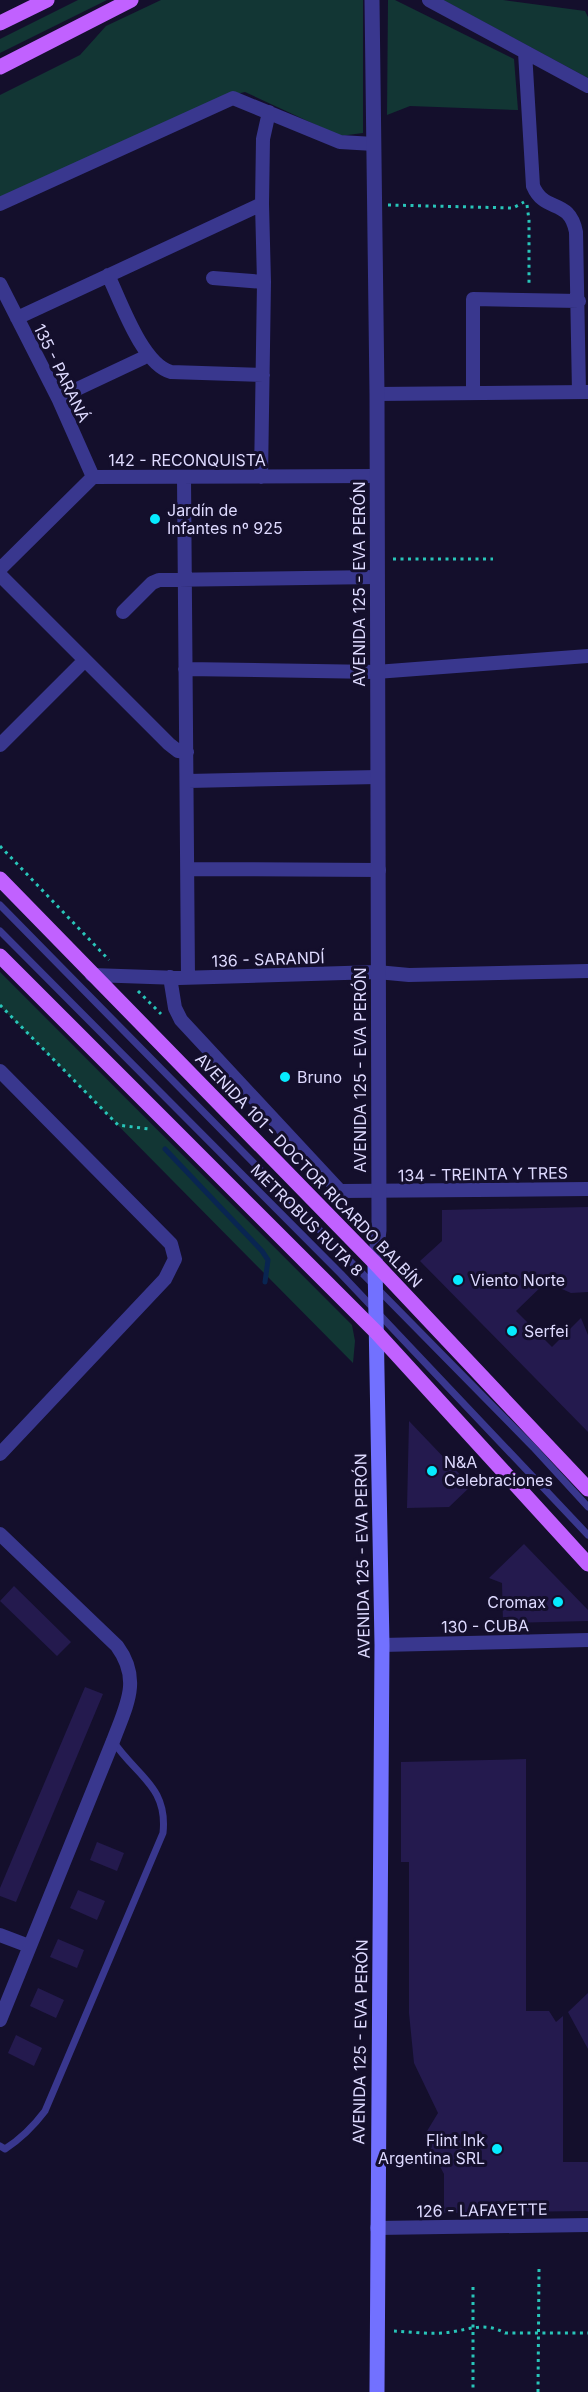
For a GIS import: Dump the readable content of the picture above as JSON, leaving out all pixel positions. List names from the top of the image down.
{
  "streets": {
    "main road": ["AVENIDA 125 - EVA PERÓN", "AVENIDA 101 - DOCTOR RICARDO BALBÍN"],
    "street": [
      "135 - PARANÁ",
      "142 - RECONQUISTA",
      "136 - SARANDÍ",
      "134 - TREINTA Y TRES",
      "130 - CUBA",
      "126 - LAFAYETTE"
    ],
    "lane": ["METROBUS RUTA 8"]
  },
  "crossings": [
    ["135 - PARANÁ", "142 - RECONQUISTA"],
    ["142 - RECONQUISTA", "AVENIDA 125 - EVA PERÓN"],
    ["AVENIDA 125 - EVA PERÓN", "136 - SARANDÍ"],
    ["AVENIDA 125 - EVA PERÓN", "AVENIDA 101 - DOCTOR RICARDO BALBÍN"],
    ["AVENIDA 125 - EVA PERÓN", "134 - TREINTA Y TRES"],
    ["AVENIDA 125 - EVA PERÓN", "METROBUS RUTA 8"],
    ["AVENIDA 125 - EVA PERÓN", "130 - CUBA"],
    ["AVENIDA 125 - EVA PERÓN", "126 - LAFAYETTE"],
    ["136 - SARANDÍ", "AVENIDA 101 - DOCTOR RICARDO BALBÍN"],
    ["136 - SARANDÍ", "134 - TREINTA Y TRES"]
  ],
  "places": [
    "Jardín de Infantes nº 925",
    "Bruno",
    "Viento Norte",
    "Serfei",
    "N&A Celebraciones",
    "Cromax",
    "Flint Ink Argentina SRL"
  ]
}
